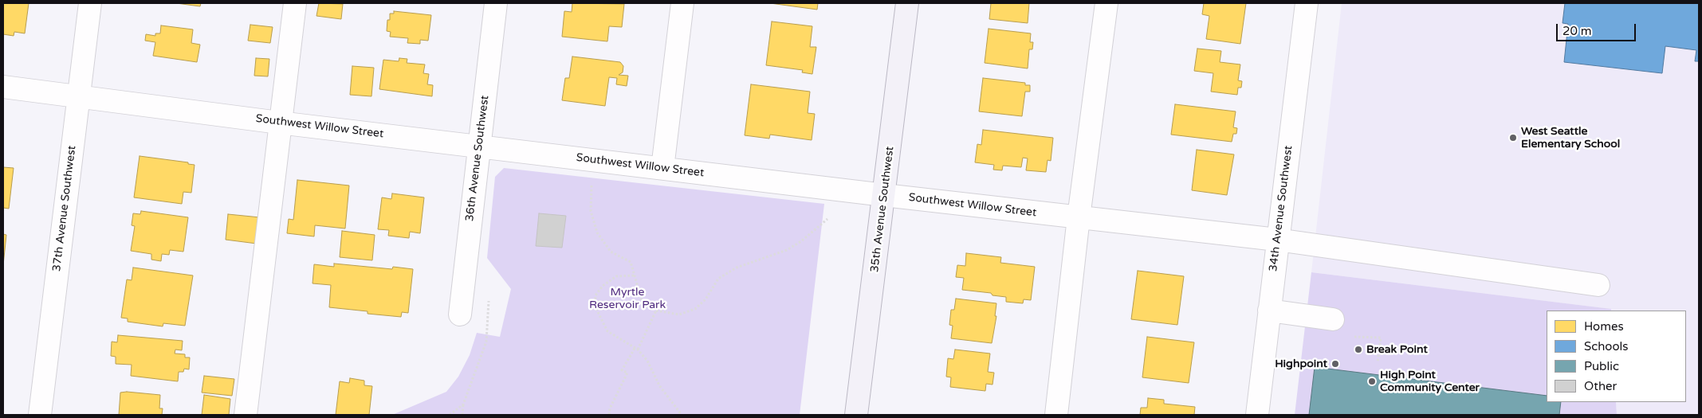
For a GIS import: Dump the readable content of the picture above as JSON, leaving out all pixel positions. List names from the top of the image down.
{
  "streets": {
    "main road": ["35th Avenue Southwest"],
    "street": [
      "Southwest Willow Street",
      "36th Avenue Southwest",
      "37th Avenue Southwest",
      "34th Avenue Southwest"
    ]
  },
  "crossings": [
    ["Southwest Willow Street", "36th Avenue Southwest"],
    ["Southwest Willow Street", "37th Avenue Southwest"],
    ["Southwest Willow Street", "34th Avenue Southwest"],
    ["Southwest Willow Street", "35th Avenue Southwest"]
  ],
  "parks": ["Myrtle Reservoir Park"],
  "places": [
    "West Seattle Elementary School",
    "Break Point",
    "Highpoint",
    "High Point Community Center"
  ],
  "legend": [
    "Homes",
    "Schools",
    "Public",
    "Other"
  ],
  "scale_bar": "20 m"
}
